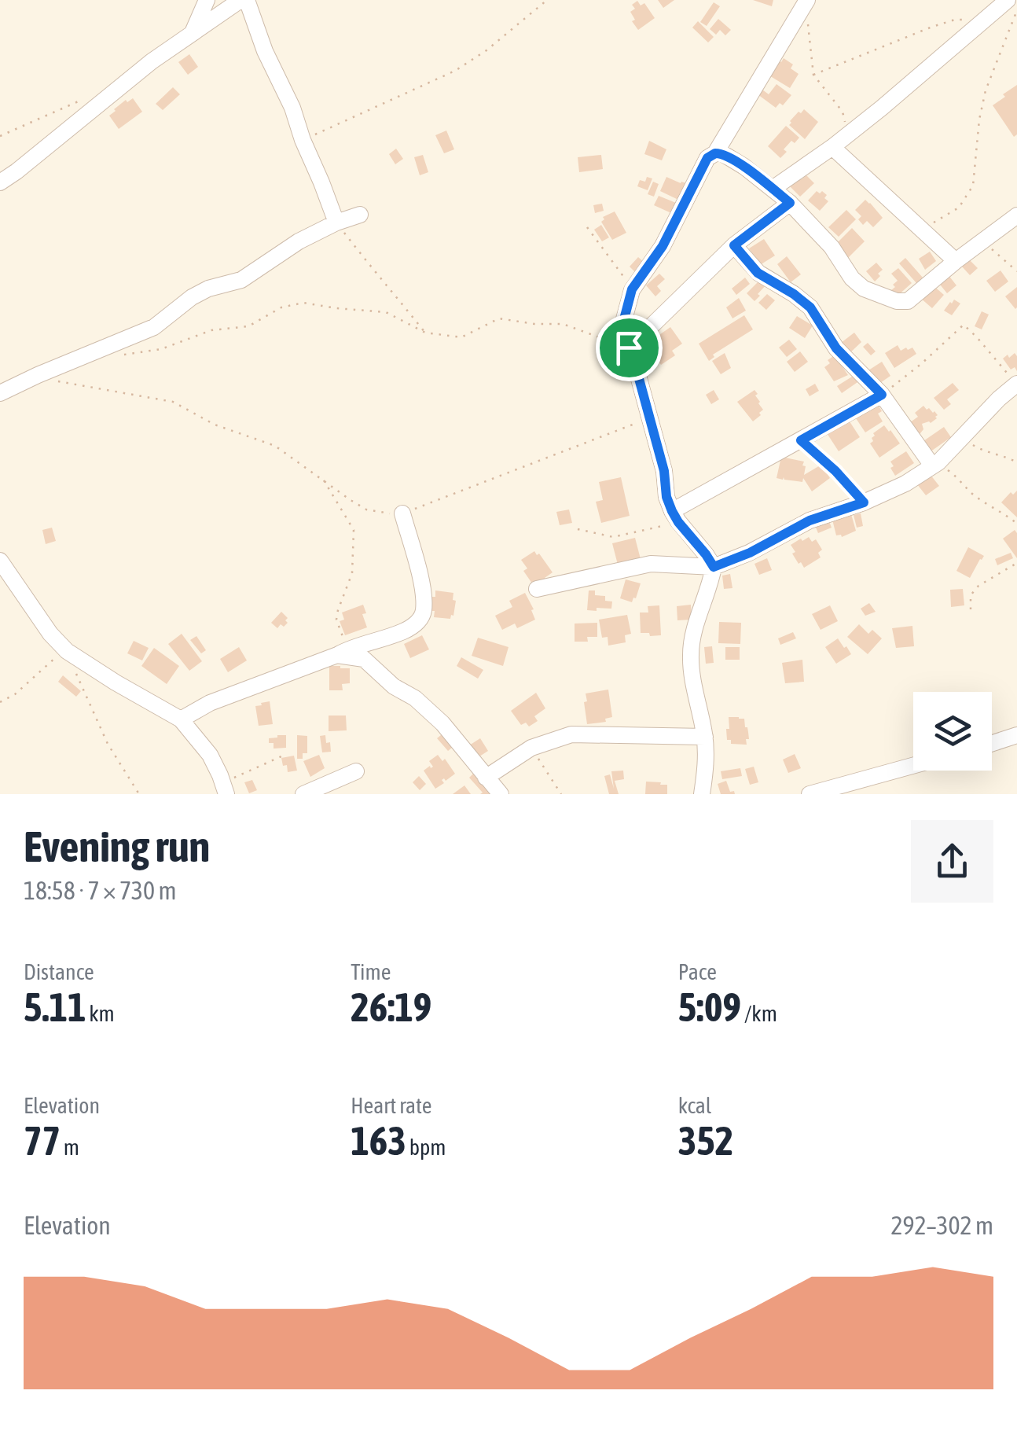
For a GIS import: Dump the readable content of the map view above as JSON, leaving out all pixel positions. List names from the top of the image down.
{
  "page": {
    "heading": ["Evening run", "18:58 · 7 × 730 m"],
    "stats": [
      ["Distance", "5.11 km"],
      ["Time", "26:19"],
      ["Pace", "5:09 /km"],
      ["Elevation", "77 m"],
      ["Heart rate", "163 bpm"],
      ["kcal", "352"]
    ],
    "chart": ["Elevation", "292–302 m"]
  }
}
